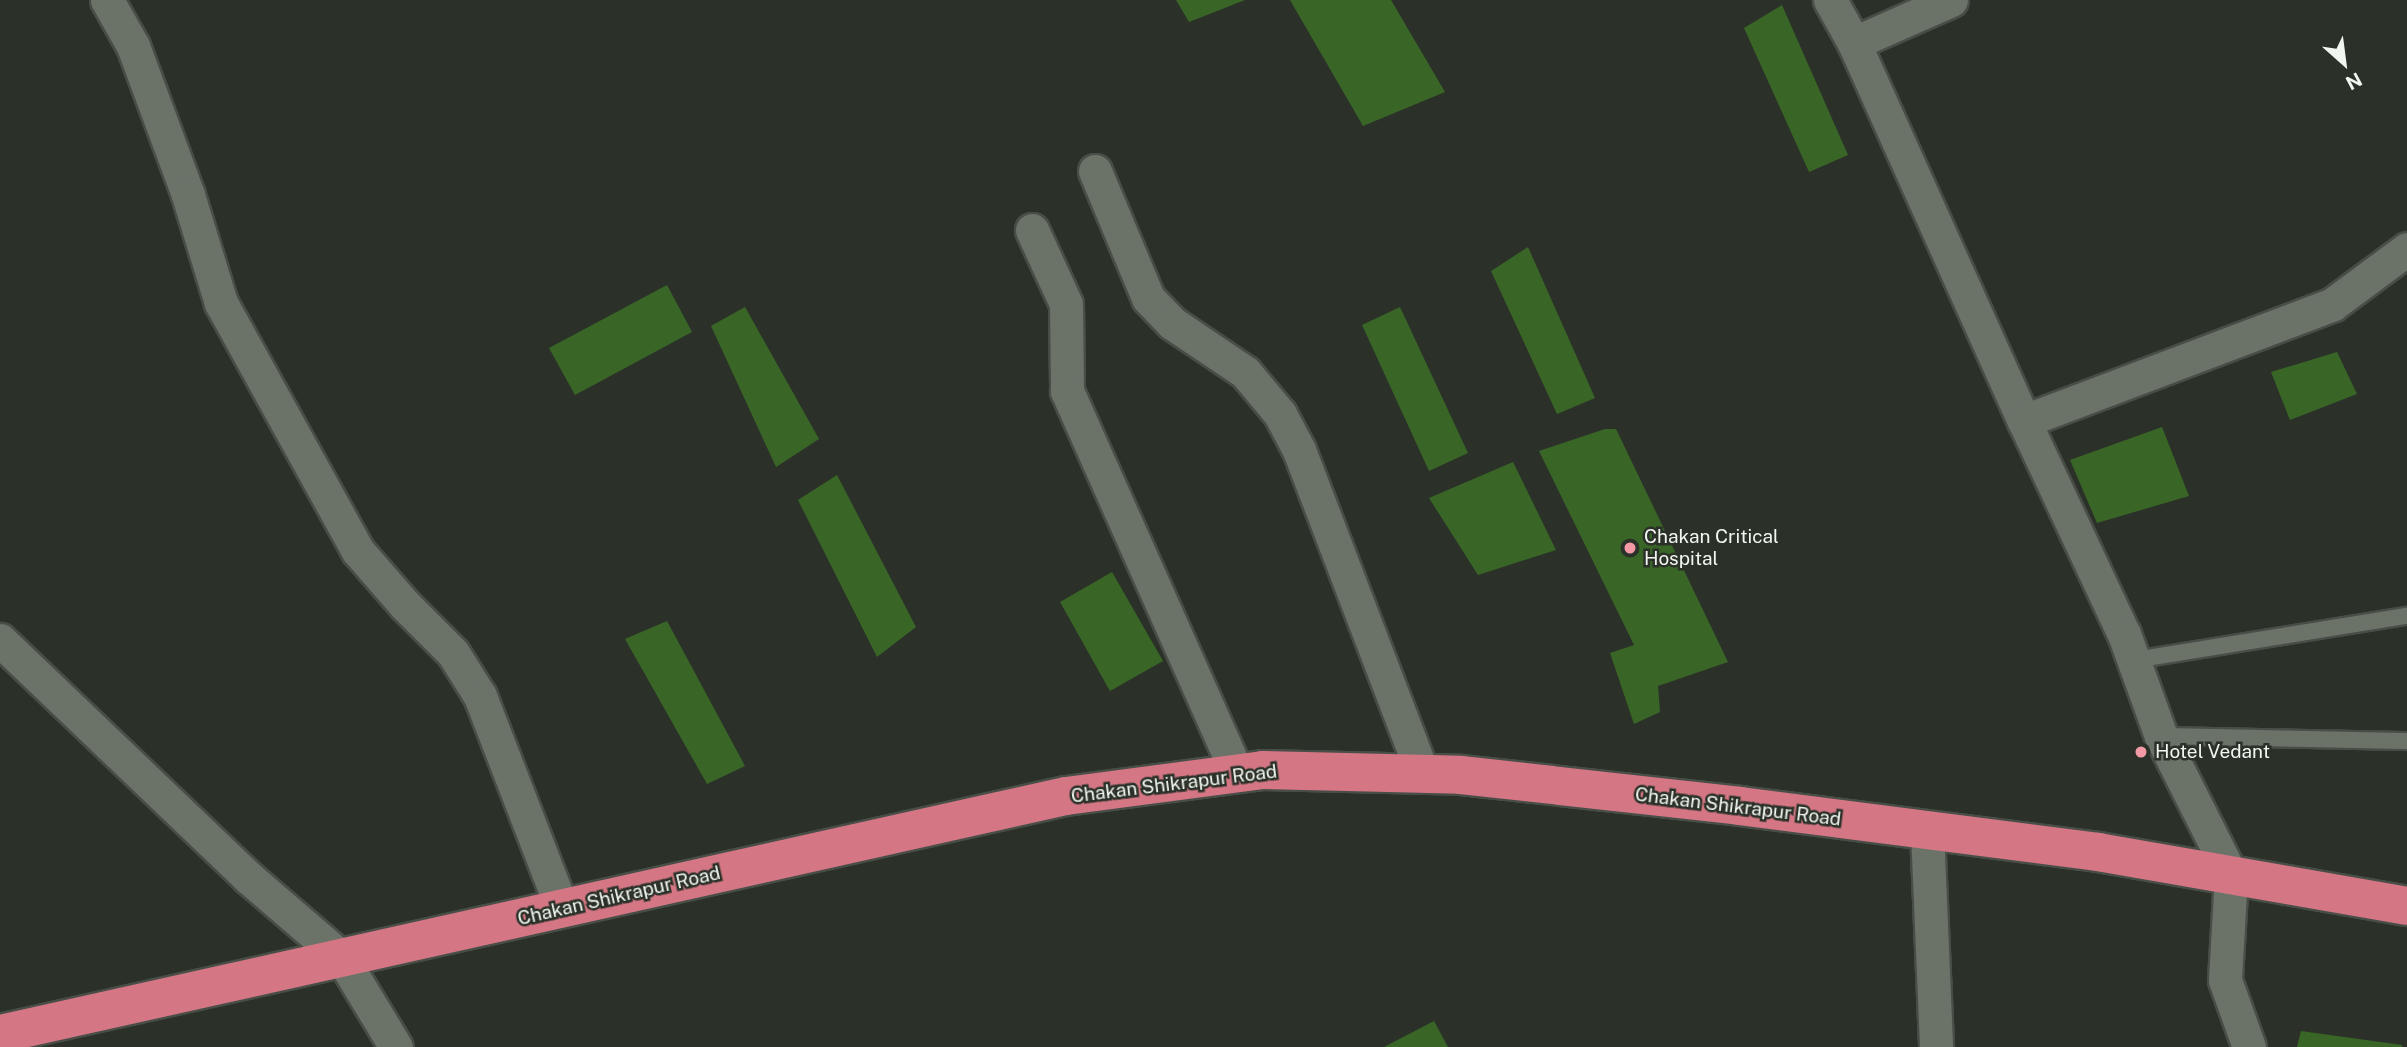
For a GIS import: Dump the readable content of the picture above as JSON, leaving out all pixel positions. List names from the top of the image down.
{
  "streets": {
    "highway": ["Chakan Shikrapur Road"]
  },
  "places": ["Chakan Critical Hospital", "Hotel Vedant"],
  "north": "bottom right"
}
